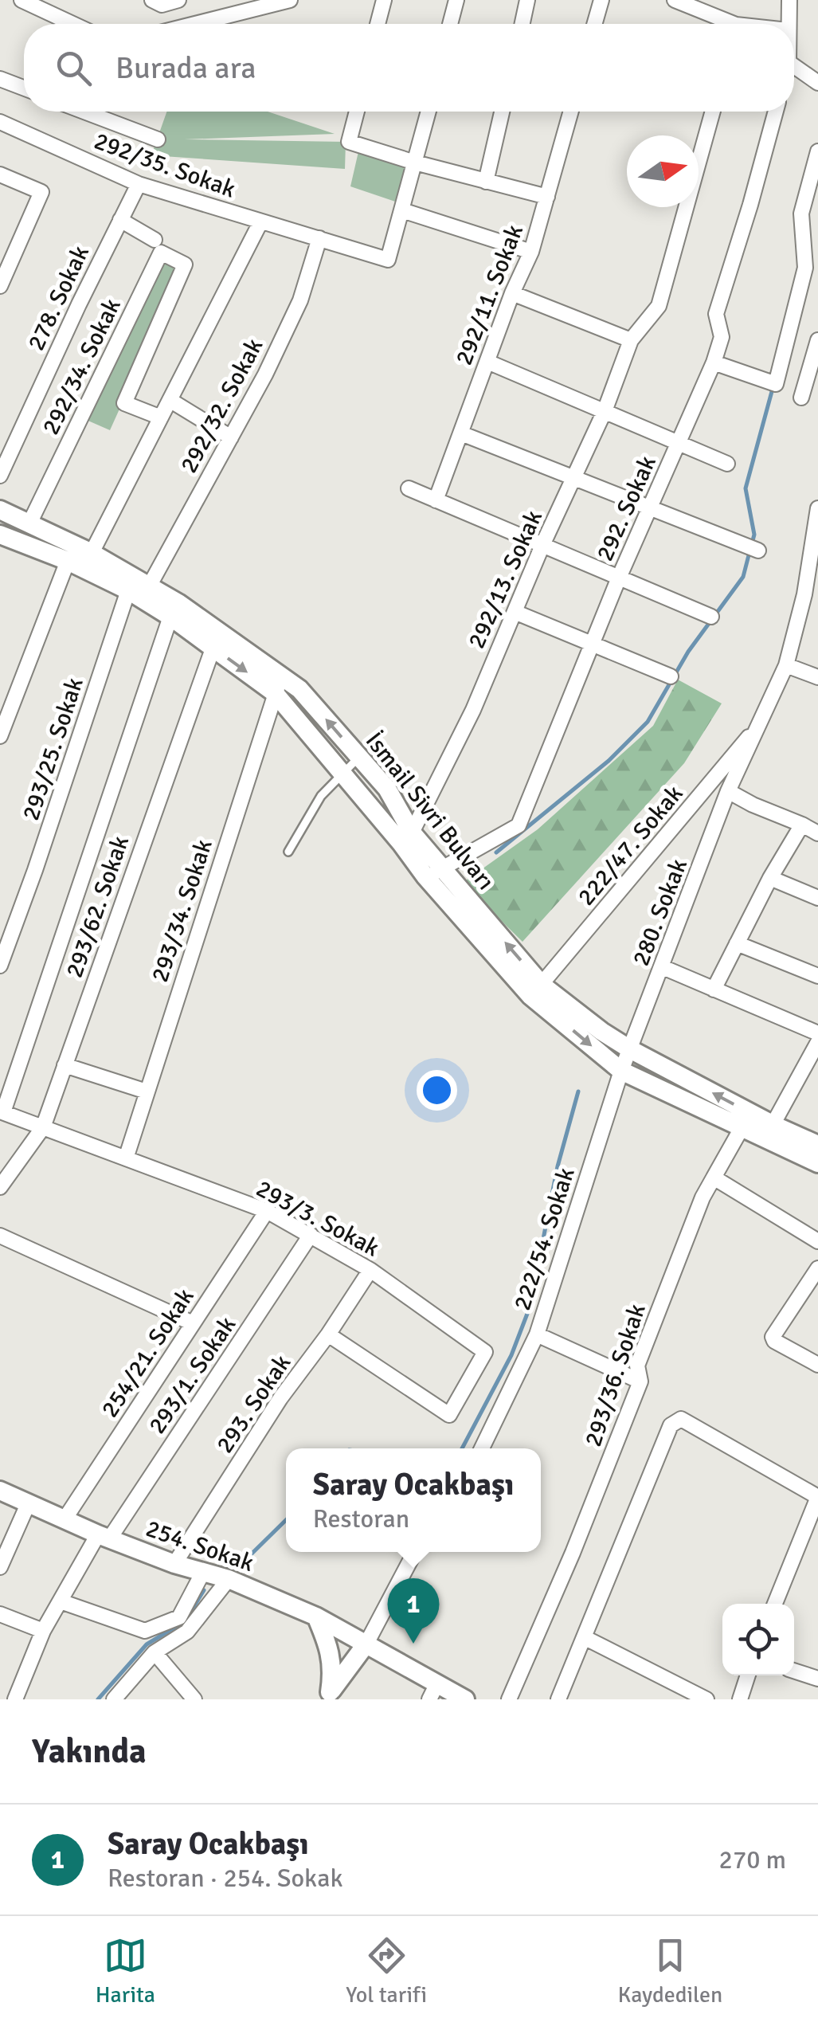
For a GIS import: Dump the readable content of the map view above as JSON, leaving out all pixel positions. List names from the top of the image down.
{
  "streets": {
    "main road": ["İsmail Sivri Bulvarı", "254. Sokak"],
    "street": [
      "292/35. Sokak",
      "292/11. Sokak",
      "278. Sokak",
      "292/34. Sokak",
      "292/32. Sokak",
      "292. Sokak",
      "292/13. Sokak",
      "293/25. Sokak",
      "222/47. Sokak",
      "293/62. Sokak",
      "293/34. Sokak",
      "280. Sokak",
      "293/3. Sokak",
      "222/54. Sokak",
      "254/21. Sokak",
      "293/1. Sokak",
      "293/36. Sokak",
      "293. Sokak"
    ]
  },
  "crossings": [
    ["292/35. Sokak", "278. Sokak"],
    ["292/35. Sokak", "292/32. Sokak"],
    ["292/34. Sokak", "292/32. Sokak"],
    ["292/34. Sokak", "İsmail Sivri Bulvarı"],
    ["292/32. Sokak", "İsmail Sivri Bulvarı"],
    ["292. Sokak", "İsmail Sivri Bulvarı"],
    ["292/13. Sokak", "İsmail Sivri Bulvarı"],
    ["293/25. Sokak", "İsmail Sivri Bulvarı"],
    ["İsmail Sivri Bulvarı", "222/47. Sokak"],
    ["İsmail Sivri Bulvarı", "293/62. Sokak"],
    ["İsmail Sivri Bulvarı", "293/34. Sokak"],
    ["İsmail Sivri Bulvarı", "280. Sokak"],
    ["İsmail Sivri Bulvarı", "222/54. Sokak"],
    ["İsmail Sivri Bulvarı", "293/36. Sokak"],
    ["222/47. Sokak", "280. Sokak"],
    ["293/62. Sokak", "293/3. Sokak"],
    ["293/34. Sokak", "293/3. Sokak"],
    ["280. Sokak", "222/54. Sokak"],
    ["293/3. Sokak", "254/21. Sokak"],
    ["293/3. Sokak", "293/1. Sokak"],
    ["293/3. Sokak", "293. Sokak"],
    ["222/54. Sokak", "293/36. Sokak"],
    ["254/21. Sokak", "254. Sokak"],
    ["293/1. Sokak", "254. Sokak"],
    ["293. Sokak", "254. Sokak"]
  ],
  "north": "right",
  "page": {
    "search": "Burada ara",
    "popup": ["Saray Ocakbaşı", "Restoran"],
    "pins": "1",
    "heading": "Yakında",
    "list": [
      {
        "mark": "1",
        "name": "Saray Ocakbaşı",
        "note": "Restoran · 254. Sokak",
        "value": "270 m"
      }
    ],
    "nav": ["Harita", "Yol tarifi", "Kaydedilen"]
  }
}
